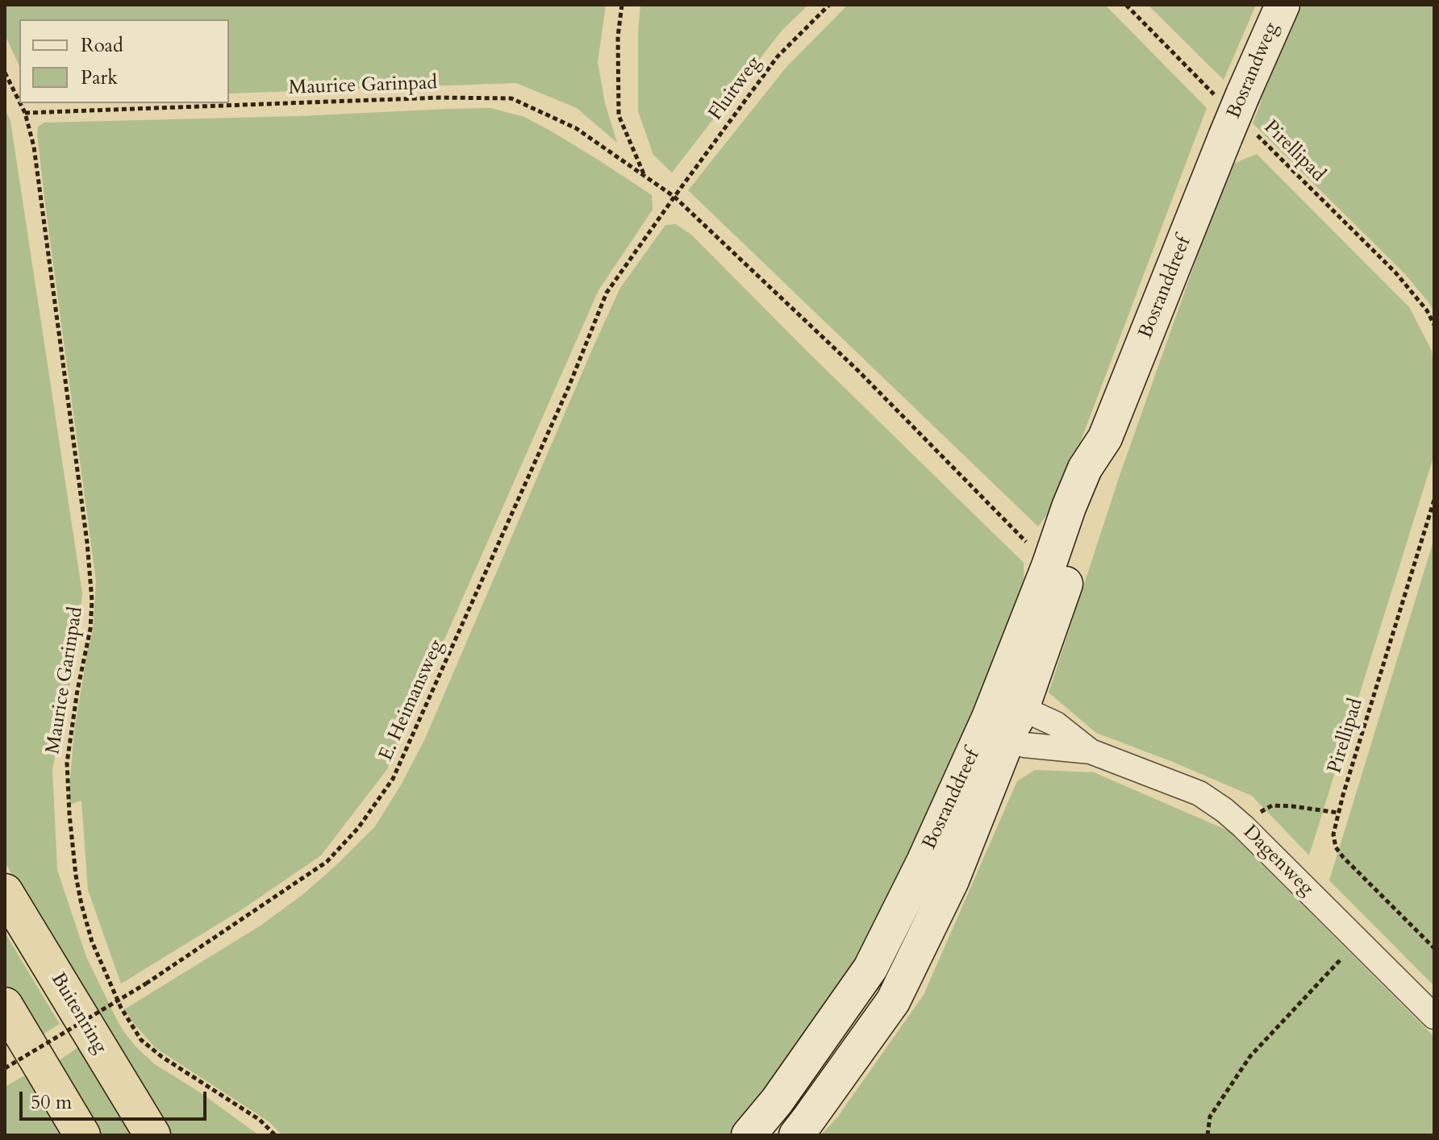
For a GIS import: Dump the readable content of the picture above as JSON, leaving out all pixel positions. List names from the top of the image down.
{
  "streets": {
    "highway": ["Buitenring"],
    "main road": ["Bosrandweg", "Bosranddreef"],
    "street": ["Dagenweg"],
    "path": [
      "Maurice Garinpad",
      "Fluitweg",
      "Pirellipad",
      "E. Heimansweg"
    ]
  },
  "crossings": [
    ["Bosrandweg", "Pirellipad"],
    ["Bosrandweg", "Bosranddreef"],
    ["Maurice Garinpad", "Fluitweg"],
    ["Maurice Garinpad", "Bosranddreef"],
    ["Maurice Garinpad", "E. Heimansweg"],
    ["Fluitweg", "E. Heimansweg"],
    ["Pirellipad", "Bosranddreef"],
    ["Bosranddreef", "Dagenweg"]
  ],
  "legend": ["Road", "Park"],
  "scale_bar": "50 m"
}
